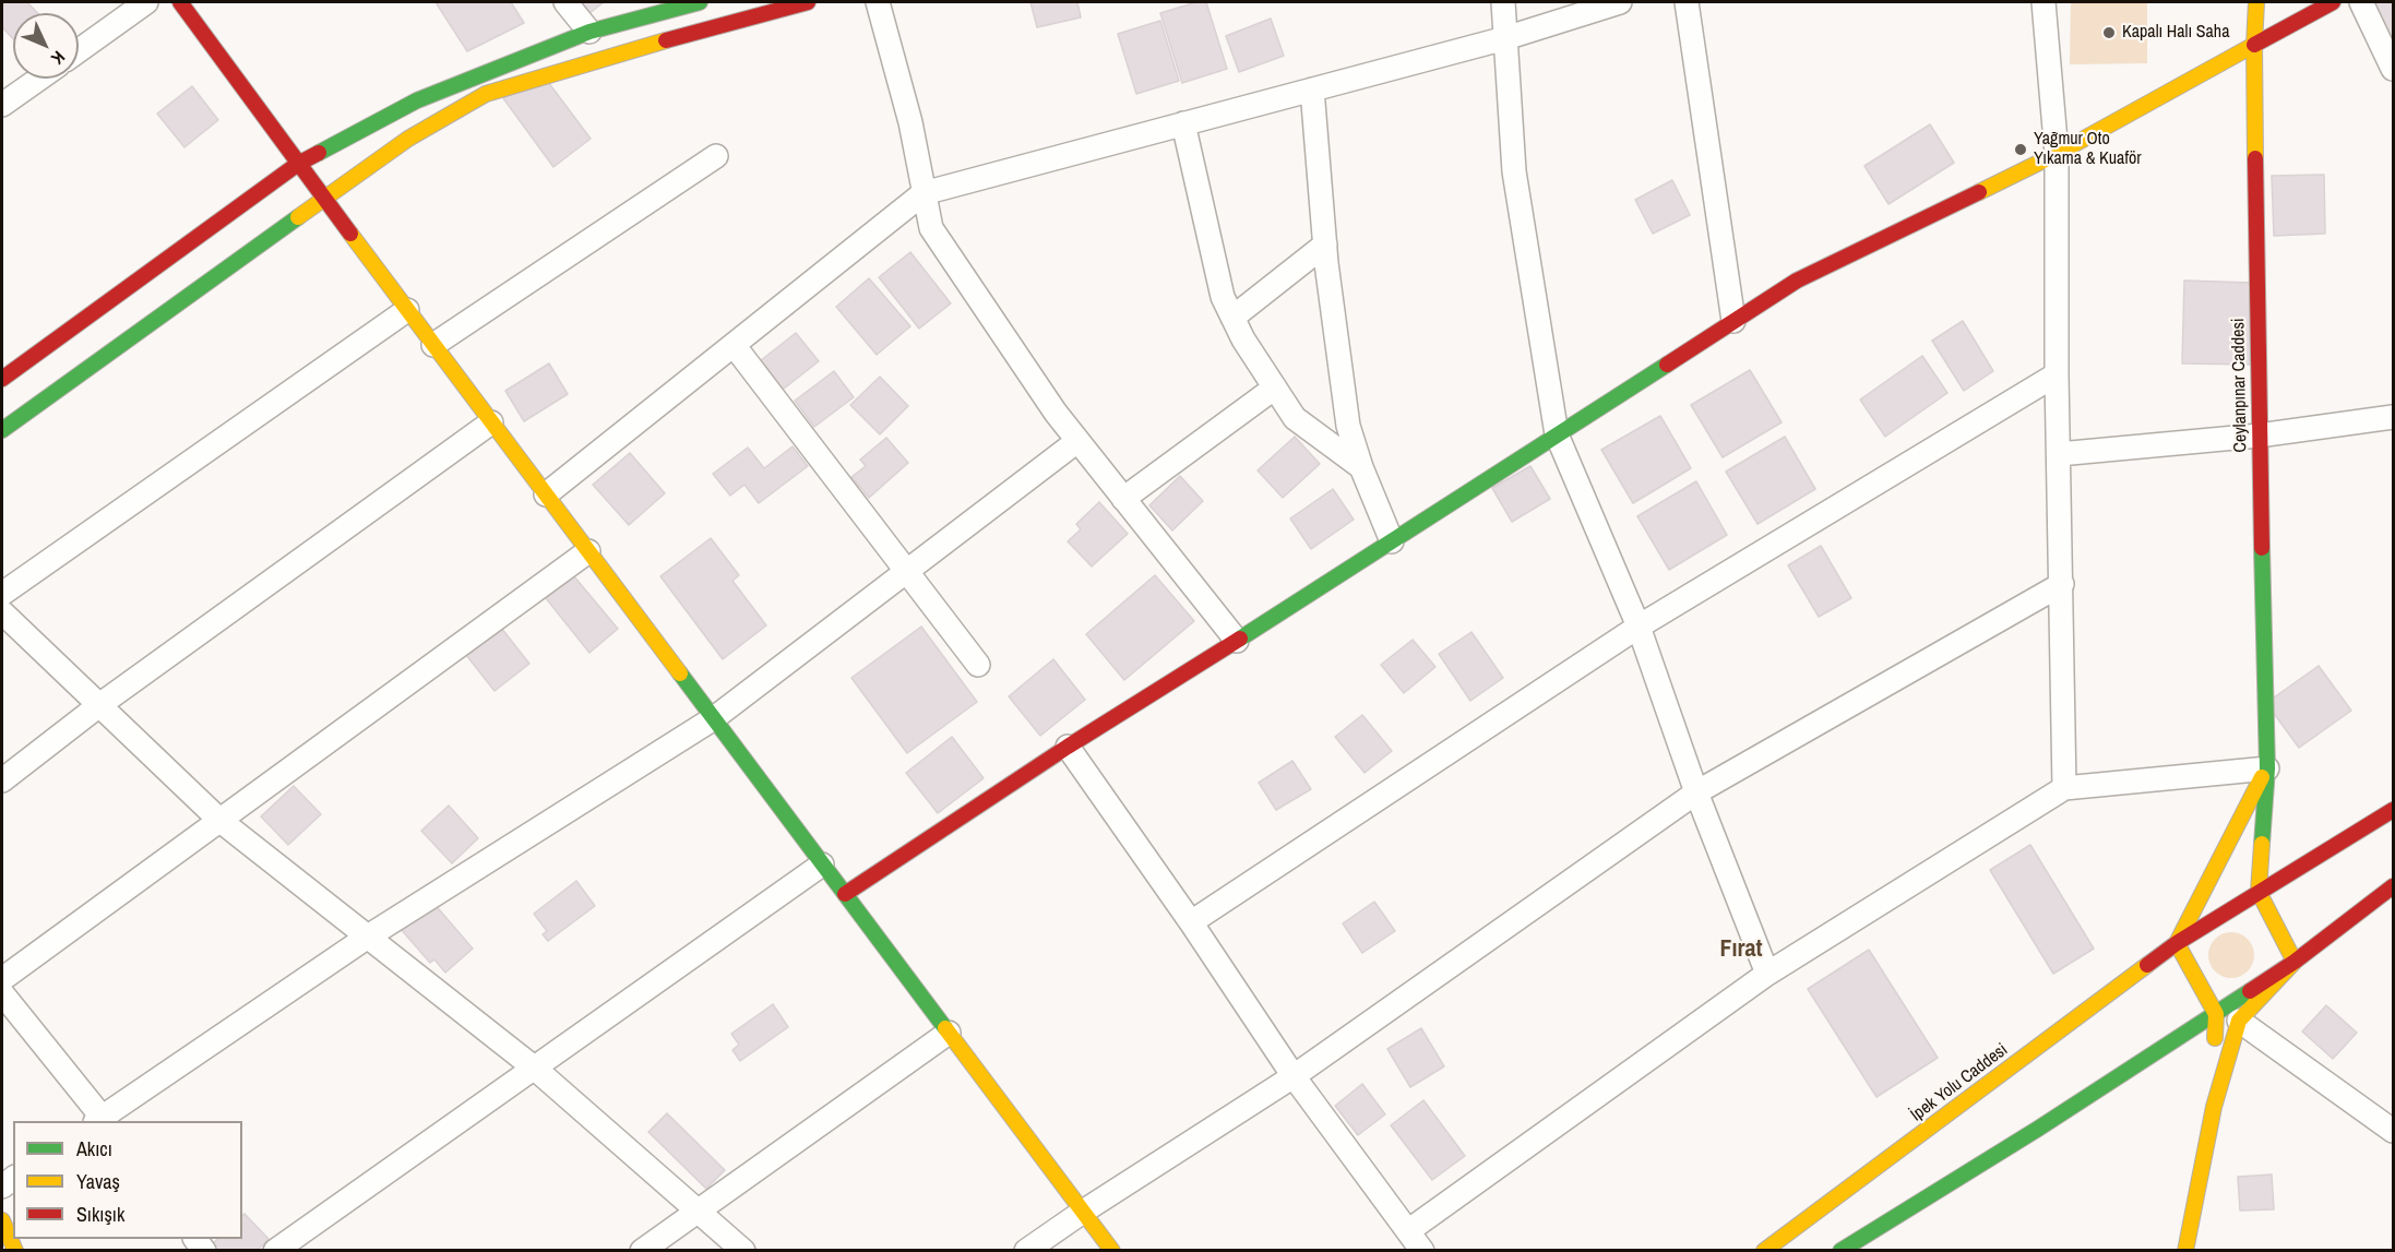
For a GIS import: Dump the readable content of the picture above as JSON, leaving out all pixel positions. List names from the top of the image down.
{
  "streets": {
    "main road": ["Ceylanpınar Caddesi", "İpek Yolu Caddesi"]
  },
  "crossings": [
    ["Ceylanpınar Caddesi", "İpek Yolu Caddesi"]
  ],
  "districts": ["Fırat"],
  "places": ["Kapalı Halı Saha", "Yağmur Oto Yıkama & Kuaför"],
  "legend": ["Akıcı", "Yavaş", "Sıkışık"],
  "north": "bottom right"
}
